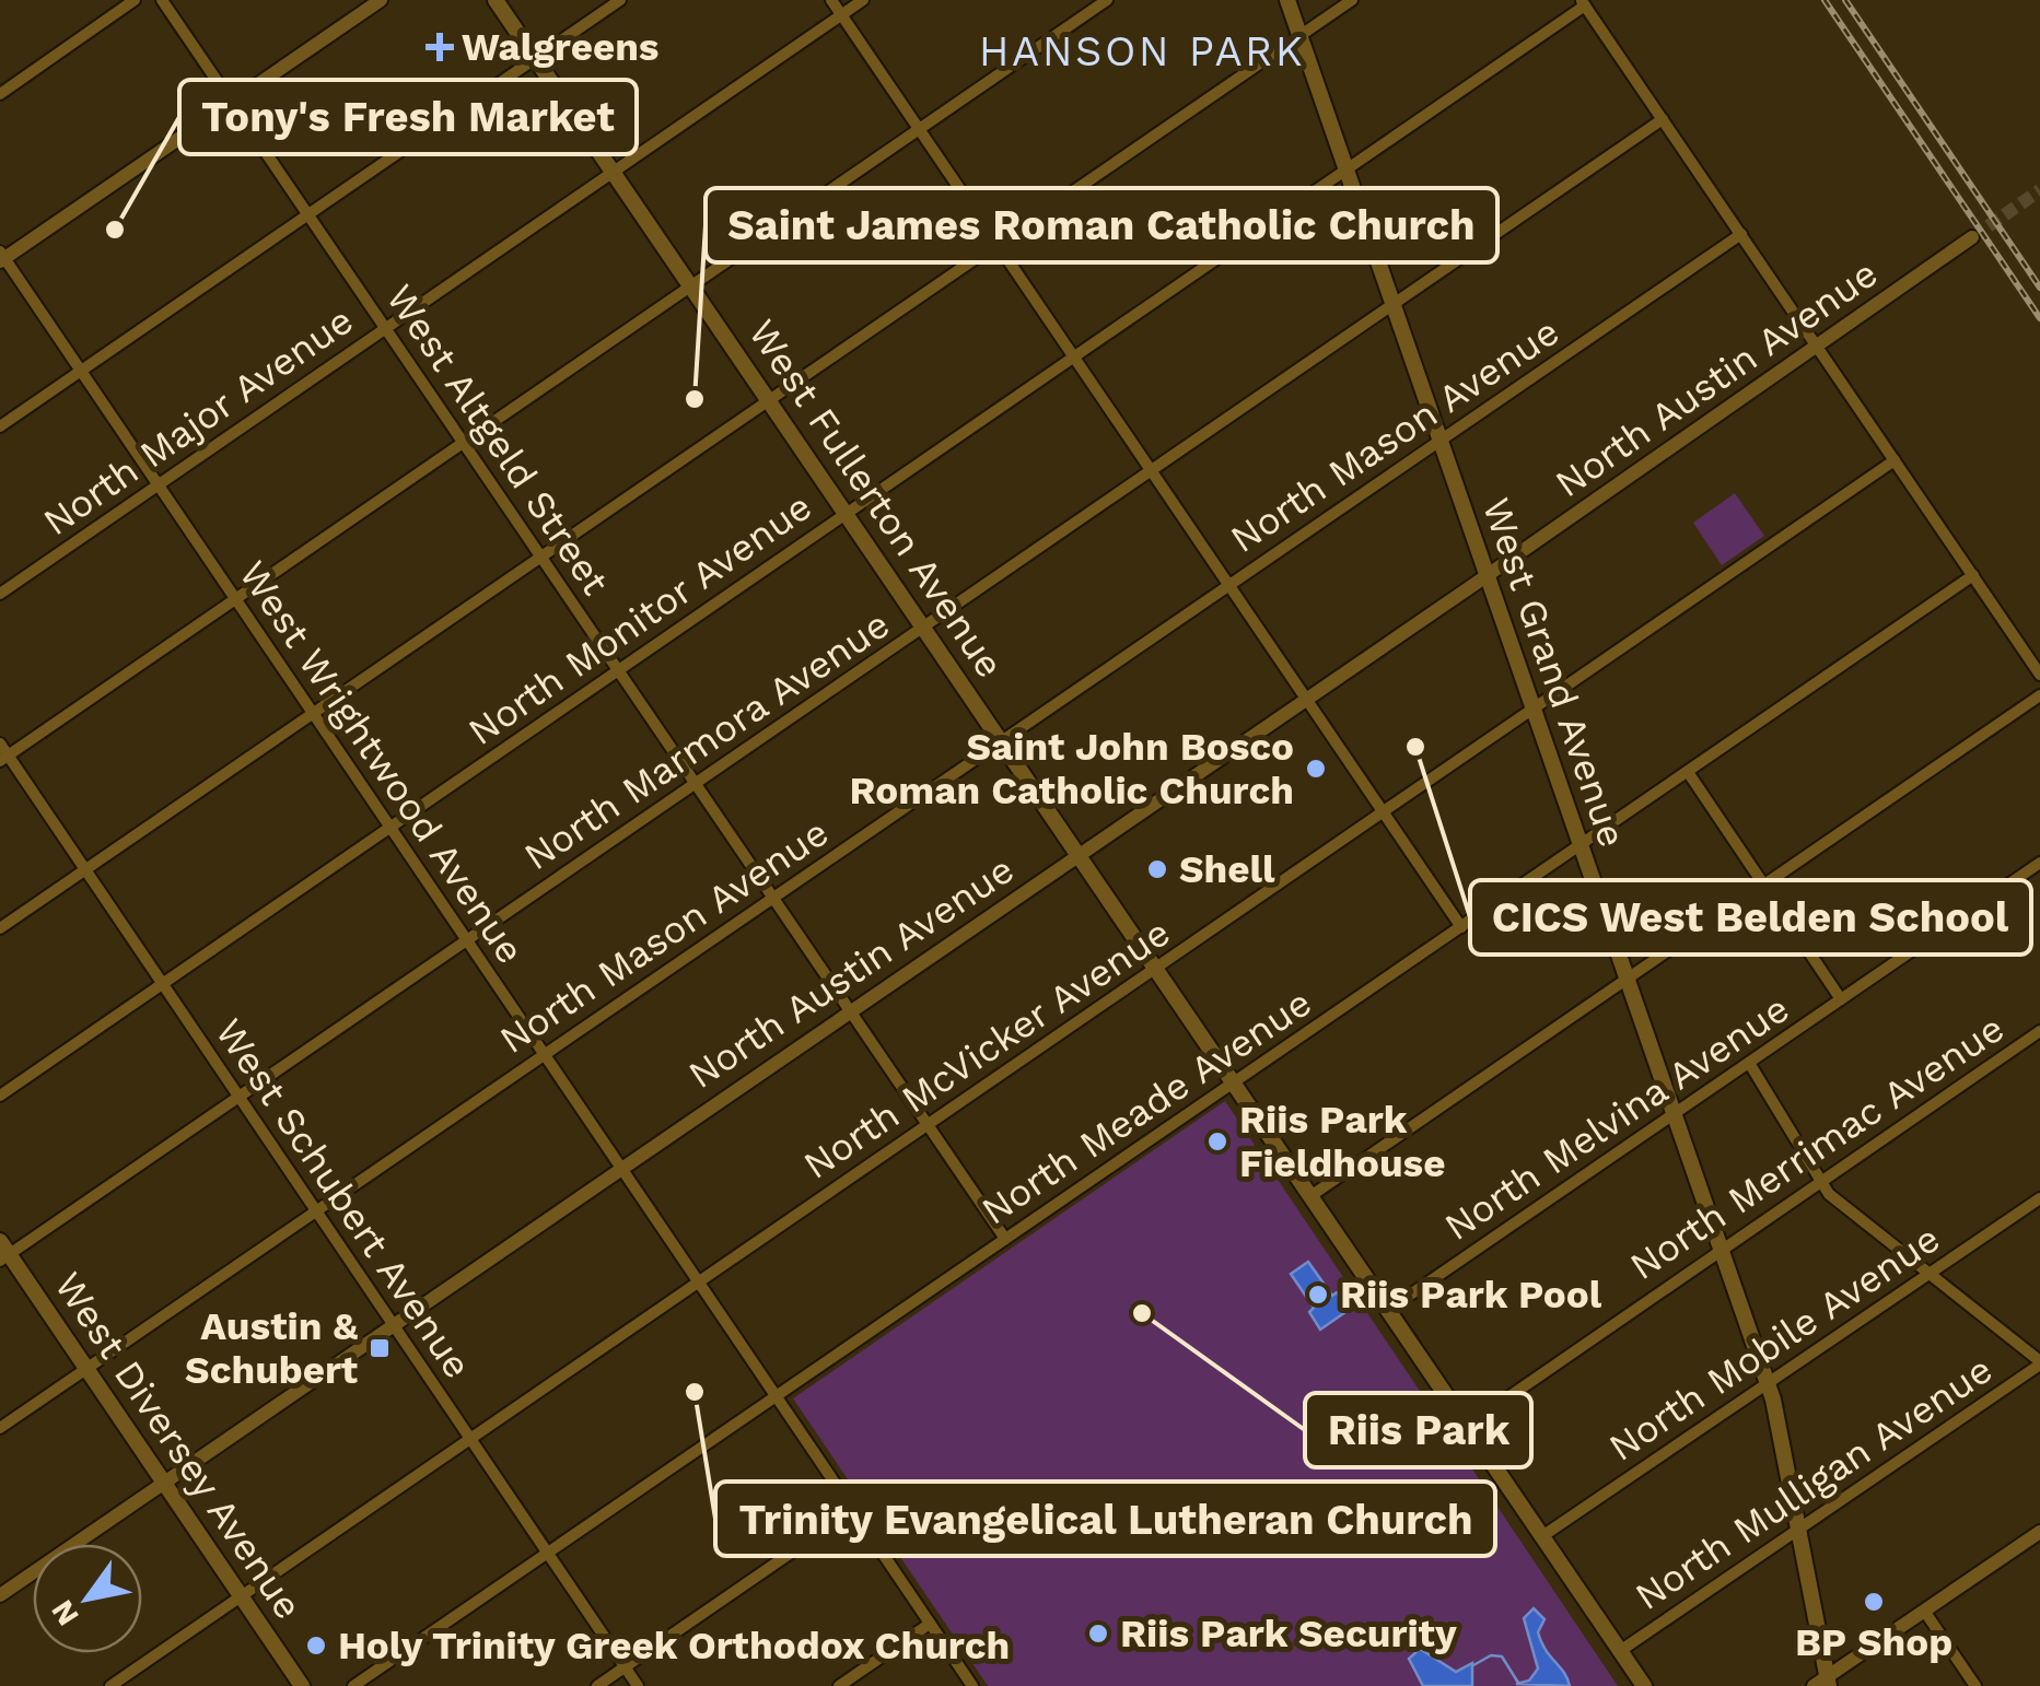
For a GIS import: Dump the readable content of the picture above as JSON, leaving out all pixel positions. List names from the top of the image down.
{
  "streets": {
    "main road": ["West Fullerton Avenue", "West Grand Avenue", "West Diversey Avenue"],
    "street": [
      "North Austin Avenue",
      "North Major Avenue",
      "North Mason Avenue",
      "West Altgeld Street",
      "North Monitor Avenue",
      "North Marmora Avenue",
      "West Wrightwood Avenue",
      "North McVicker Avenue",
      "North Meade Avenue",
      "North Melvina Avenue",
      "North Merrimac Avenue",
      "West Schubert Avenue",
      "North Mobile Avenue",
      "North Mulligan Avenue"
    ]
  },
  "crossings": [
    ["North Austin Avenue", "West Altgeld Street"],
    ["North Austin Avenue", "West Fullerton Avenue"],
    ["North Austin Avenue", "West Grand Avenue"],
    ["North Austin Avenue", "West Wrightwood Avenue"],
    ["North Austin Avenue", "West Schubert Avenue"],
    ["North Austin Avenue", "West Diversey Avenue"],
    ["North Major Avenue", "West Altgeld Street"],
    ["North Major Avenue", "West Fullerton Avenue"],
    ["North Major Avenue", "West Wrightwood Avenue"],
    ["North Mason Avenue", "West Altgeld Street"],
    ["North Mason Avenue", "West Fullerton Avenue"],
    ["North Mason Avenue", "West Grand Avenue"],
    ["North Mason Avenue", "West Wrightwood Avenue"],
    ["North Mason Avenue", "West Schubert Avenue"],
    ["North Mason Avenue", "West Diversey Avenue"],
    ["West Altgeld Street", "North Monitor Avenue"],
    ["West Altgeld Street", "North Marmora Avenue"],
    ["West Altgeld Street", "North McVicker Avenue"],
    ["West Altgeld Street", "North Meade Avenue"],
    ["West Fullerton Avenue", "North Monitor Avenue"],
    ["West Fullerton Avenue", "North Marmora Avenue"],
    ["West Fullerton Avenue", "North McVicker Avenue"],
    ["West Fullerton Avenue", "North Meade Avenue"],
    ["West Fullerton Avenue", "North Melvina Avenue"],
    ["West Fullerton Avenue", "North Merrimac Avenue"],
    ["West Fullerton Avenue", "North Mobile Avenue"],
    ["West Fullerton Avenue", "North Mulligan Avenue"],
    ["North Monitor Avenue", "West Grand Avenue"],
    ["North Monitor Avenue", "West Wrightwood Avenue"],
    ["North Monitor Avenue", "West Schubert Avenue"],
    ["West Grand Avenue", "North Marmora Avenue"],
    ["West Grand Avenue", "North McVicker Avenue"],
    ["West Grand Avenue", "North Meade Avenue"],
    ["West Grand Avenue", "North Melvina Avenue"],
    ["West Grand Avenue", "North Merrimac Avenue"],
    ["West Grand Avenue", "North Mobile Avenue"],
    ["West Grand Avenue", "North Mulligan Avenue"],
    ["North Marmora Avenue", "West Wrightwood Avenue"],
    ["North Marmora Avenue", "West Schubert Avenue"],
    ["North Marmora Avenue", "West Diversey Avenue"],
    ["West Wrightwood Avenue", "North McVicker Avenue"],
    ["West Wrightwood Avenue", "North Meade Avenue"],
    ["North McVicker Avenue", "West Schubert Avenue"],
    ["North McVicker Avenue", "West Diversey Avenue"],
    ["North Meade Avenue", "West Schubert Avenue"]
  ],
  "districts": ["HANSON PARK"],
  "places": {
    "health": ["Walgreens"],
    "other": [
      "Tony's Fresh Market",
      "Saint James Roman Catholic Church",
      "CICS West Belden School",
      "Saint John Bosco Roman Catholic Church",
      "Shell",
      "Riis Park Fieldhouse",
      "Riis Park Pool",
      "Riis Park",
      "Trinity Evangelical Lutheran Church",
      "BP Shop",
      "Riis Park Security",
      "Holy Trinity Greek Orthodox Church"
    ],
    "transit": ["Austin & Schubert"]
  },
  "north": "bottom left"
}
